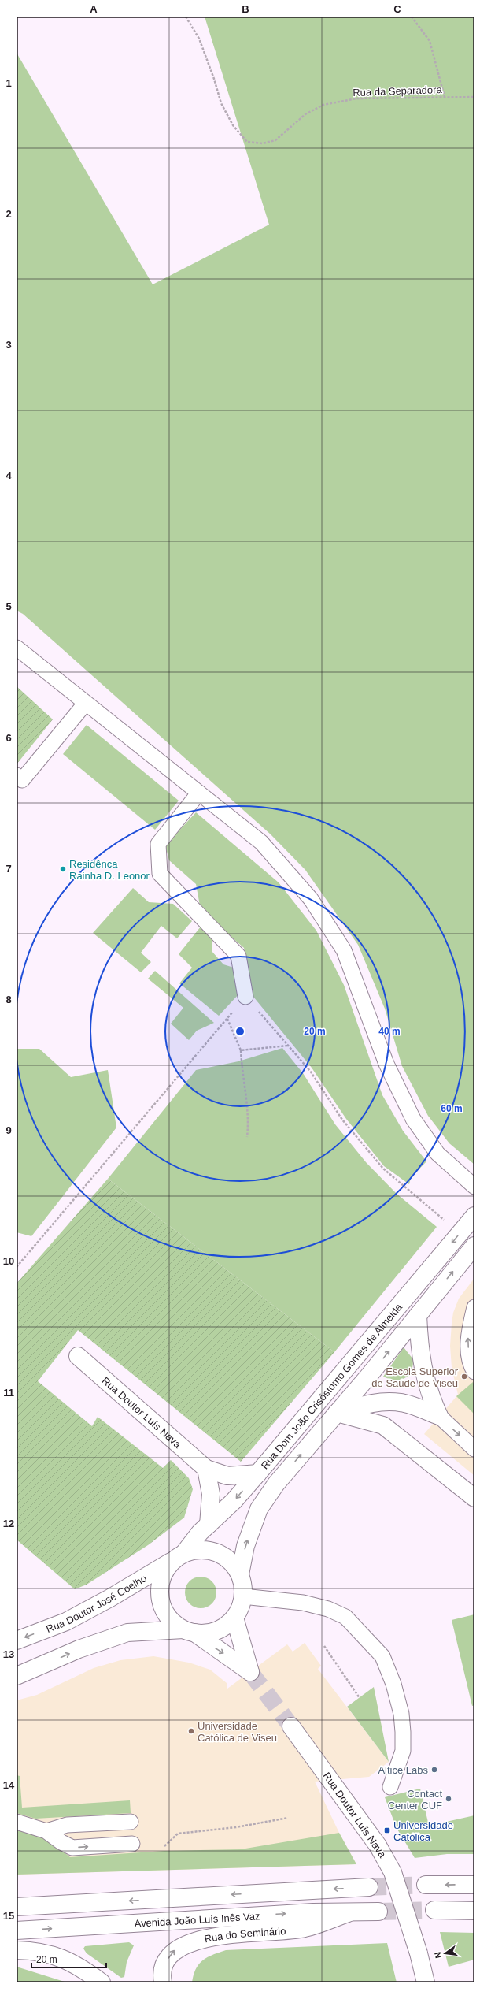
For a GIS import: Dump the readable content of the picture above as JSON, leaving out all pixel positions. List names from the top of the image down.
{
  "streets": {
    "street": [
      "Rua Dom João Crisóstomo Gomes de Almeida",
      "Rua Doutor Luís Nava",
      "Rua Doutor José Coelho",
      "Avenida João Luís Inês Vaz",
      "Rua do Seminário"
    ],
    "path": ["Rua da Separadora"]
  },
  "crossings": [
    ["Rua Dom João Crisóstomo Gomes de Almeida", "Rua Doutor Luís Nava"],
    ["Rua Dom João Crisóstomo Gomes de Almeida", "Rua Doutor José Coelho"],
    ["Avenida João Luís Inês Vaz", "Rua do Seminário"]
  ],
  "places": {
    "other": [
      "Residênca Rainha D. Leonor",
      "Escola Superior de Saúde de Viseu",
      "Universidade Católica de Viseu",
      "Altice Labs",
      "Contact Center CUF"
    ],
    "transit": ["Universidade Católica"]
  },
  "scale_bar": "20 m",
  "north": "left",
  "grid": {
    "columns": ["A", "B", "C"],
    "rows": [
      "1",
      "2",
      "3",
      "4",
      "5",
      "6",
      "7",
      "8",
      "9",
      "10",
      "11",
      "12",
      "13",
      "14",
      "15"
    ]
  },
  "rings": ["20 m", "40 m", "60 m"]
}
